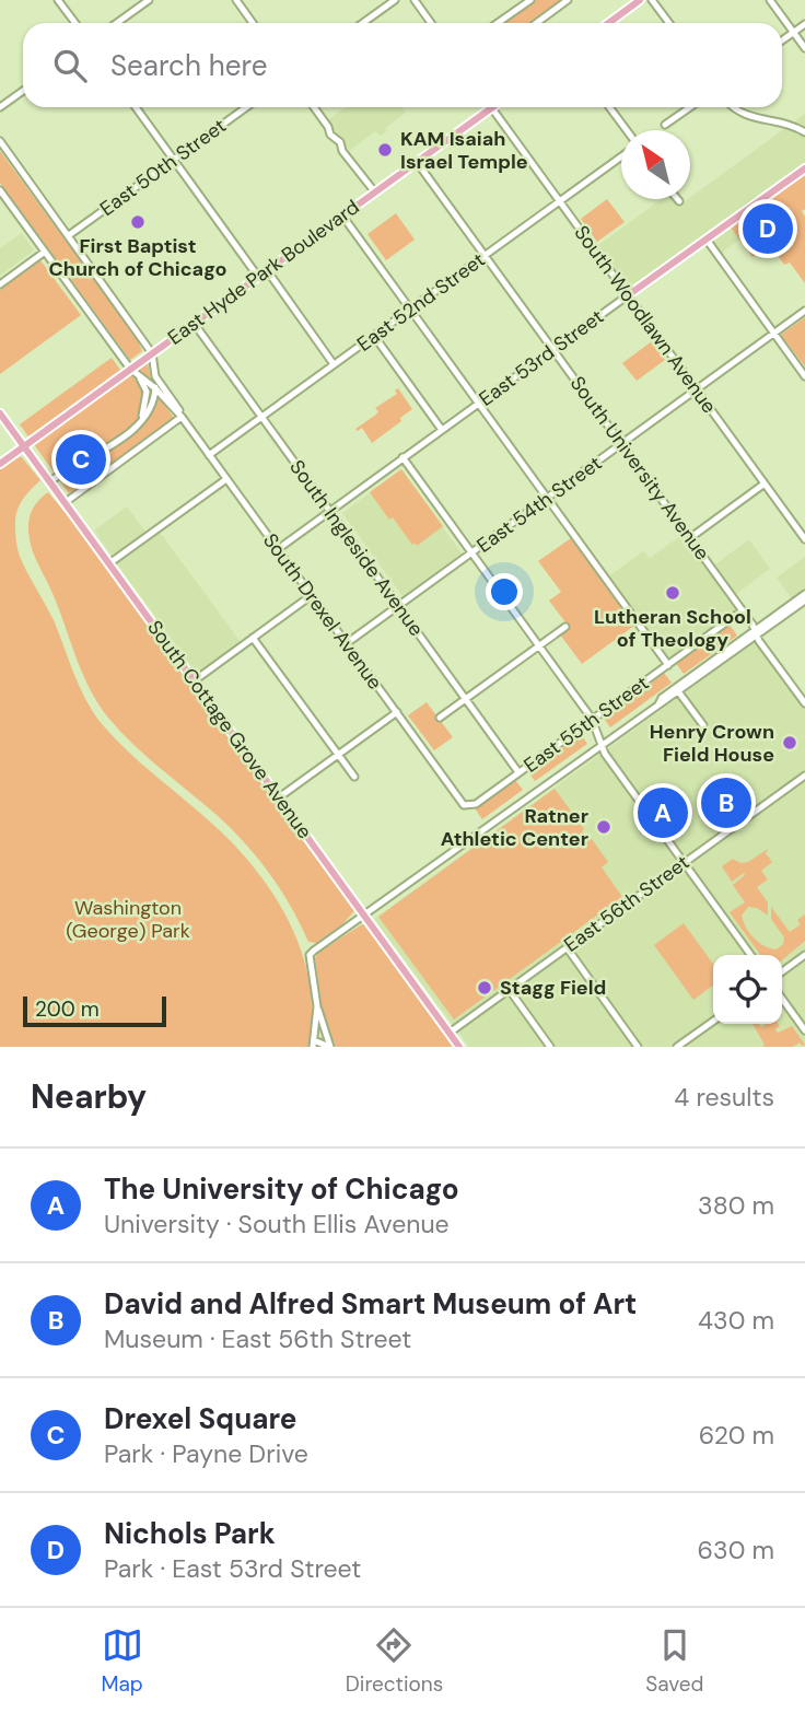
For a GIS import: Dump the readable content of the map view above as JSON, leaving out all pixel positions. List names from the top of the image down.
{
  "streets": {
    "main road": ["East Hyde Park Boulevard", "East 53rd Street", "South Cottage Grove Avenue"],
    "street": [
      "East 50th Street",
      "East 52nd Street",
      "South Woodlawn Avenue",
      "South University Avenue",
      "East 54th Street",
      "South Ingleside Avenue",
      "South Drexel Avenue",
      "East 55th Street",
      "East 56th Street"
    ]
  },
  "crossings": [
    ["East Hyde Park Boulevard", "South Woodlawn Avenue"],
    ["East Hyde Park Boulevard", "South University Avenue"],
    ["East Hyde Park Boulevard", "South Ingleside Avenue"],
    ["East Hyde Park Boulevard", "South Drexel Avenue"],
    ["East Hyde Park Boulevard", "South Cottage Grove Avenue"],
    ["East 52nd Street", "South Woodlawn Avenue"],
    ["East 52nd Street", "South University Avenue"],
    ["East 52nd Street", "South Ingleside Avenue"],
    ["East 52nd Street", "South Drexel Avenue"],
    ["South Woodlawn Avenue", "East 53rd Street"],
    ["South Woodlawn Avenue", "East 54th Street"],
    ["East 53rd Street", "South University Avenue"],
    ["East 53rd Street", "South Ingleside Avenue"],
    ["East 53rd Street", "South Drexel Avenue"],
    ["South University Avenue", "East 54th Street"],
    ["South University Avenue", "East 55th Street"],
    ["East 54th Street", "South Ingleside Avenue"],
    ["East 54th Street", "South Drexel Avenue"],
    ["South Ingleside Avenue", "East 55th Street"],
    ["South Drexel Avenue", "East 55th Street"],
    ["East 55th Street", "South Cottage Grove Avenue"],
    ["South Cottage Grove Avenue", "East 56th Street"]
  ],
  "parks": ["Washington (George) Park"],
  "places": [
    "KAM Isaiah Israel Temple",
    "First Baptist Church of Chicago",
    "Lutheran School of Theology",
    "Henry Crown Field House",
    "Ratner Athletic Center",
    "Stagg Field"
  ],
  "scale_bar": "200 m",
  "north": "top left",
  "page": {
    "search": "Search here",
    "pins": [
      "D",
      "C",
      "B",
      "A"
    ],
    "scale": "200 m",
    "heading": ["Nearby", "4 results"],
    "list": [
      {
        "mark": "A",
        "name": "The University of Chicago",
        "note": "University · South Ellis Avenue",
        "value": "380 m"
      },
      {
        "mark": "B",
        "name": "David and Alfred Smart Museum of Art",
        "note": "Museum · East 56th Street",
        "value": "430 m"
      },
      {
        "mark": "C",
        "name": "Drexel Square",
        "note": "Park · Payne Drive",
        "value": "620 m"
      },
      {
        "mark": "D",
        "name": "Nichols Park",
        "note": "Park · East 53rd Street",
        "value": "630 m"
      }
    ],
    "nav": ["Map", "Directions", "Saved"]
  }
}
